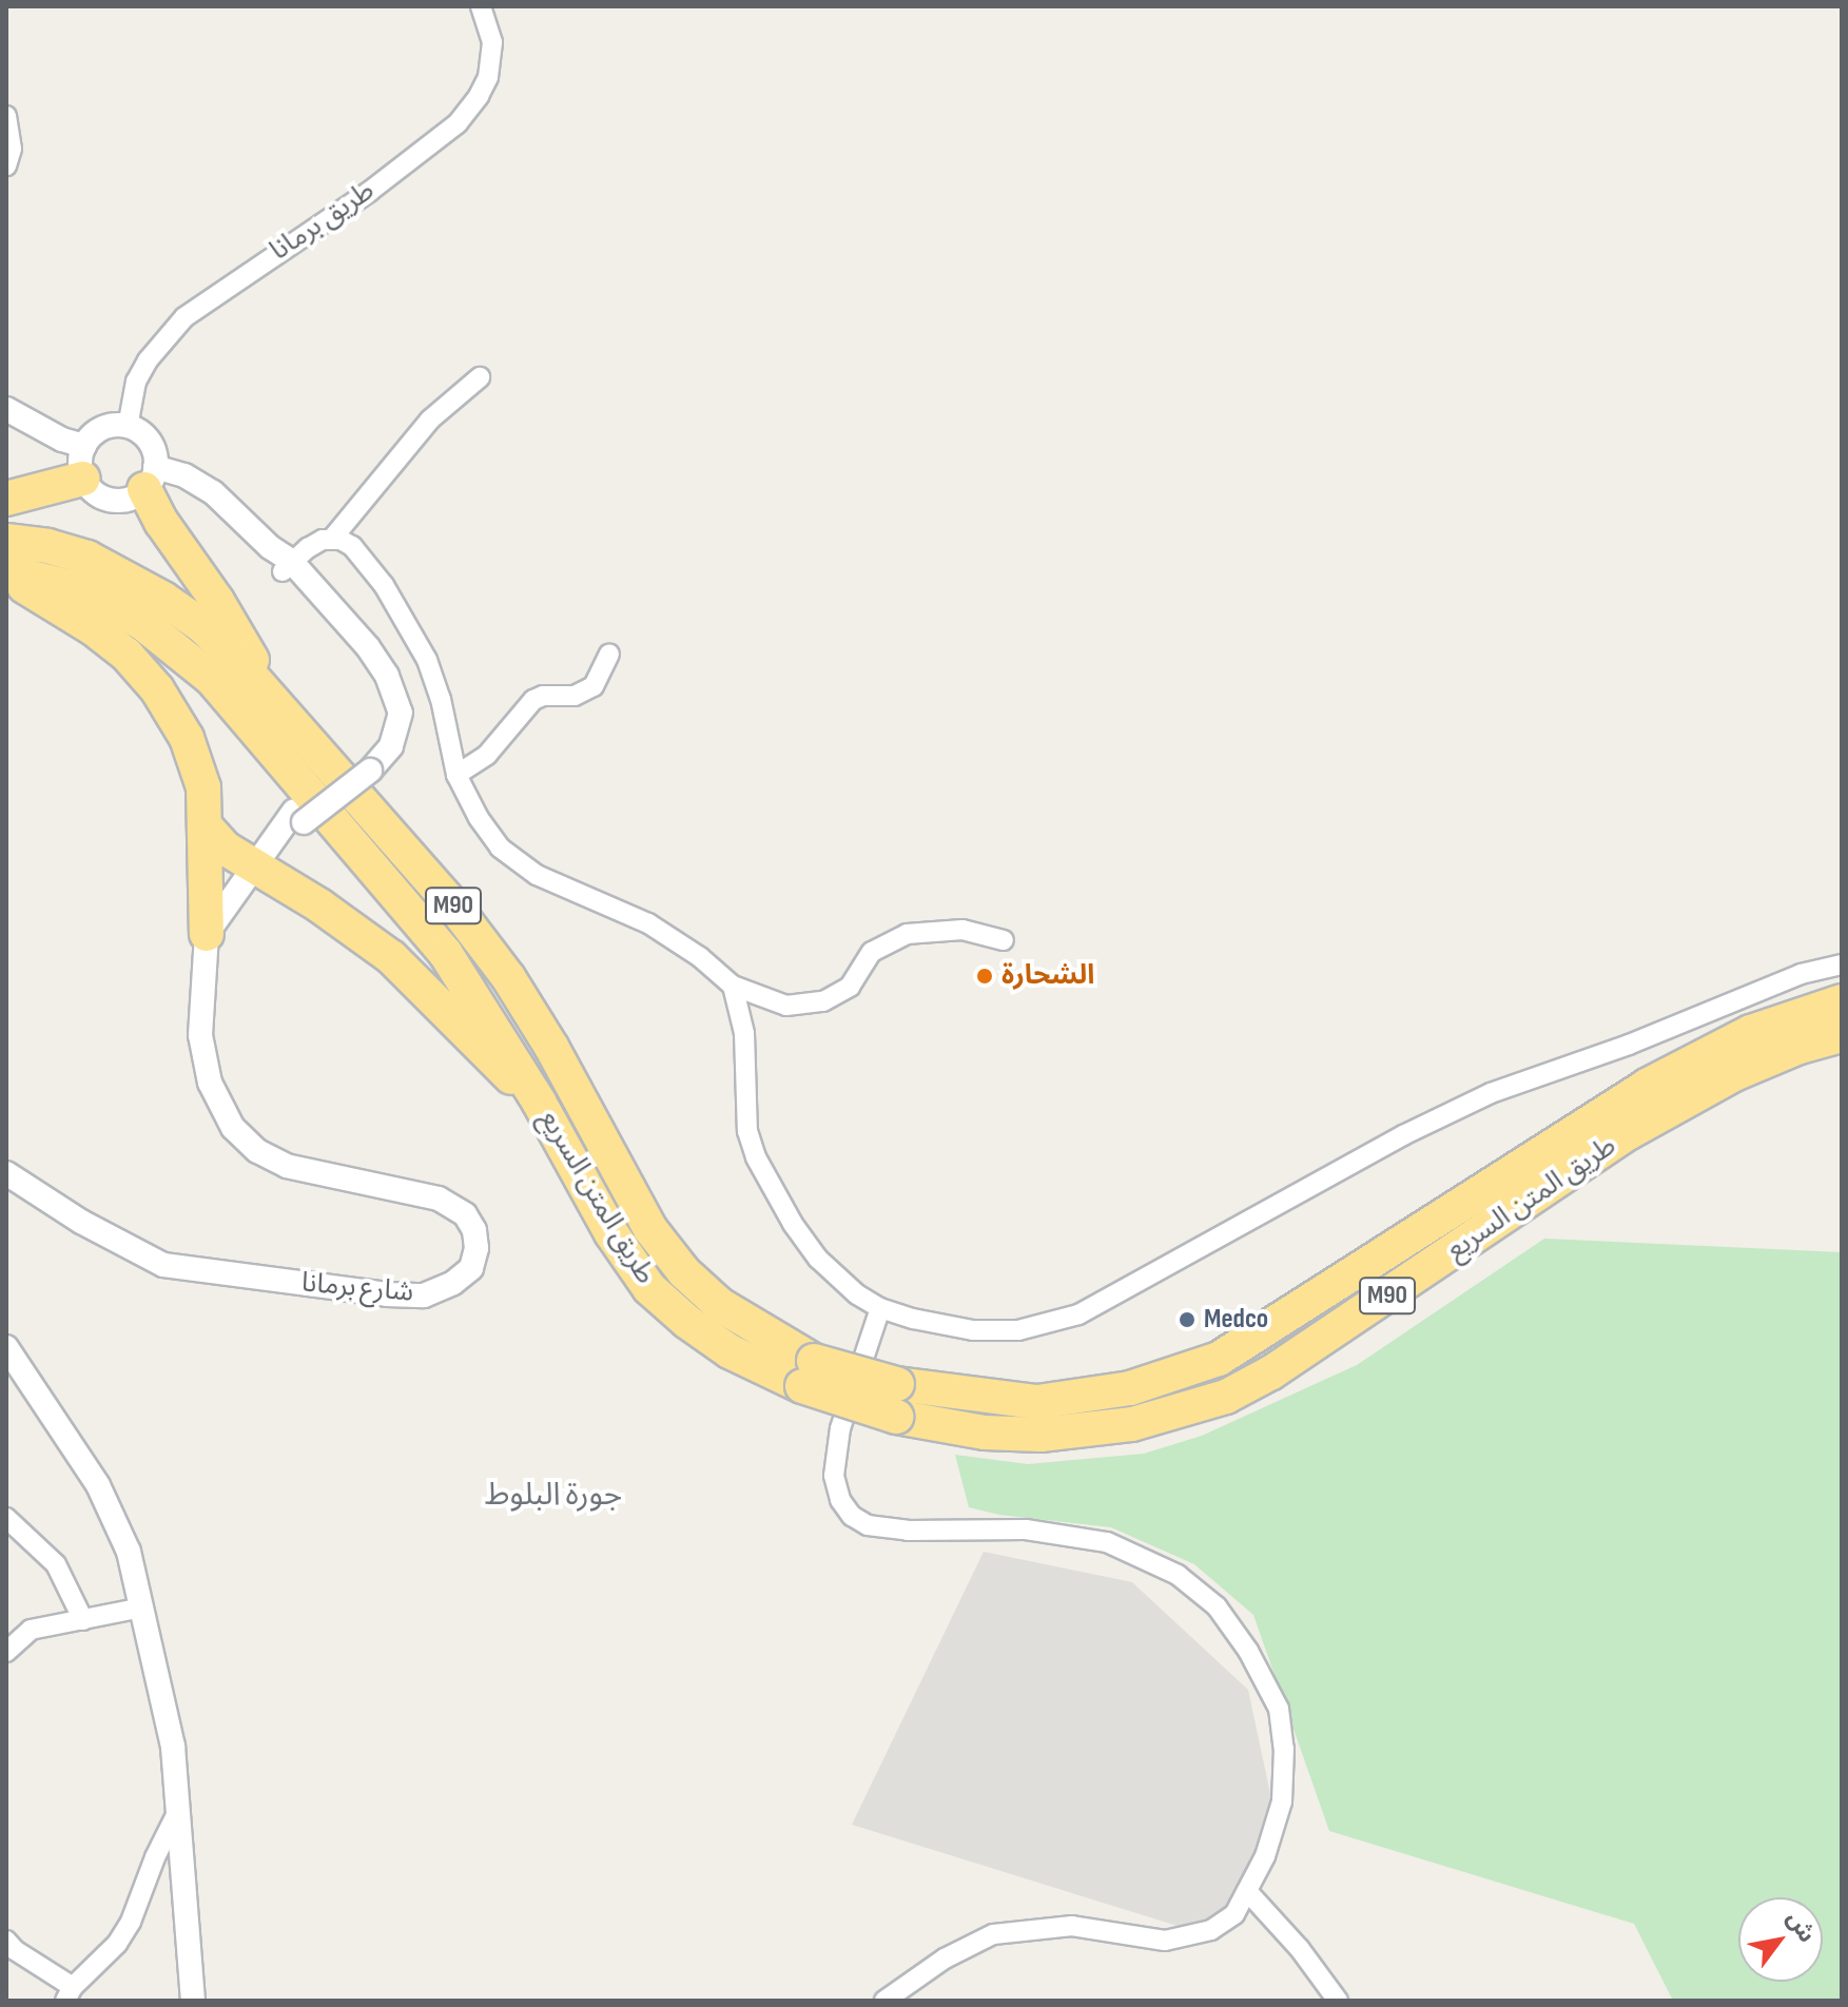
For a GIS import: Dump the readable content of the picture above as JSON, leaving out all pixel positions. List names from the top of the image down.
{
  "streets": {
    "highway": ["M90", "طريق المتن السريع"],
    "street": ["طريق برمانا", "شارع برمانا"]
  },
  "districts": ["جورة البلوط"],
  "places": ["الشحارة", "Medco"],
  "north": "top right"
}
